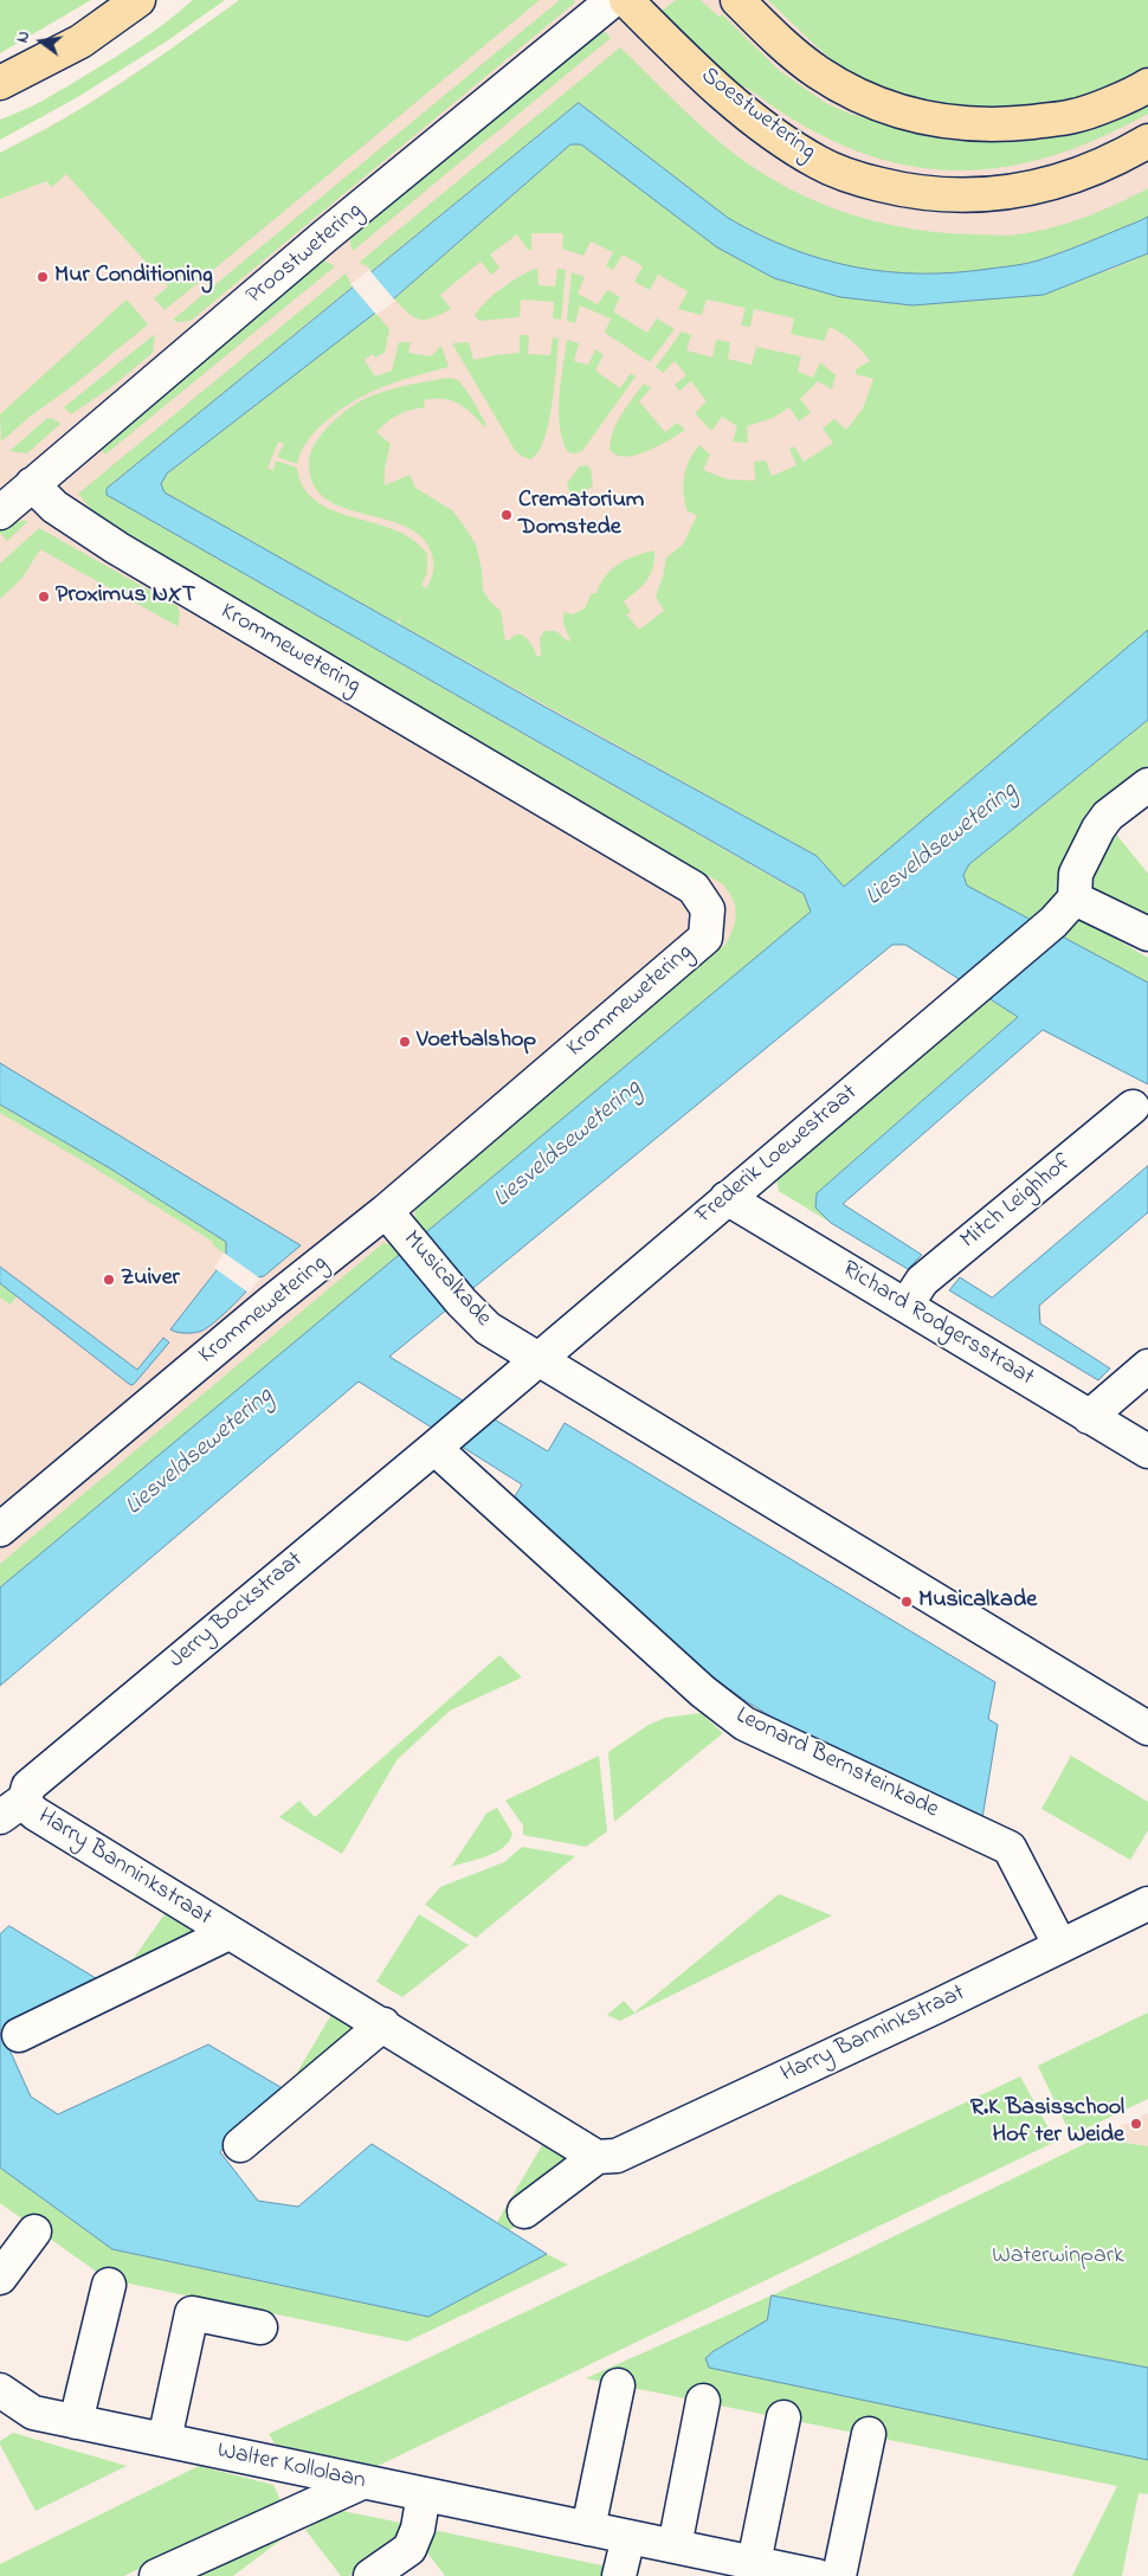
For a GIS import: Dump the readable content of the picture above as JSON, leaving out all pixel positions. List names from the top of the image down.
{
  "streets": {
    "main road": ["Soestwetering"],
    "street": [
      "Proostwetering",
      "Krommewetering",
      "Frederik Loewestraat",
      "Mitch Leighhof",
      "Musicalkade",
      "Richard Rodgersstraat",
      "Jerry Bockstraat",
      "Leonard Bernsteinkade",
      "Harry Banninkstraat",
      "Walter Kollolaan"
    ]
  },
  "crossings": [
    ["Proostwetering", "Krommewetering"],
    ["Krommewetering", "Musicalkade"],
    ["Frederik Loewestraat", "Musicalkade"],
    ["Frederik Loewestraat", "Richard Rodgersstraat"],
    ["Frederik Loewestraat", "Jerry Bockstraat"],
    ["Mitch Leighhof", "Richard Rodgersstraat"],
    ["Jerry Bockstraat", "Leonard Bernsteinkade"],
    ["Jerry Bockstraat", "Harry Banninkstraat"],
    ["Leonard Bernsteinkade", "Harry Banninkstraat"]
  ],
  "water": ["Liesveldsewetering"],
  "parks": ["Waterwinpark"],
  "places": [
    "Mur Conditioning",
    "Crematorium Domstede",
    "Proximus NXT",
    "Voetbalshop",
    "Zuiver",
    "Musicalkade",
    "R.K Basisschool Hof ter Weide"
  ],
  "north": "left"
}
